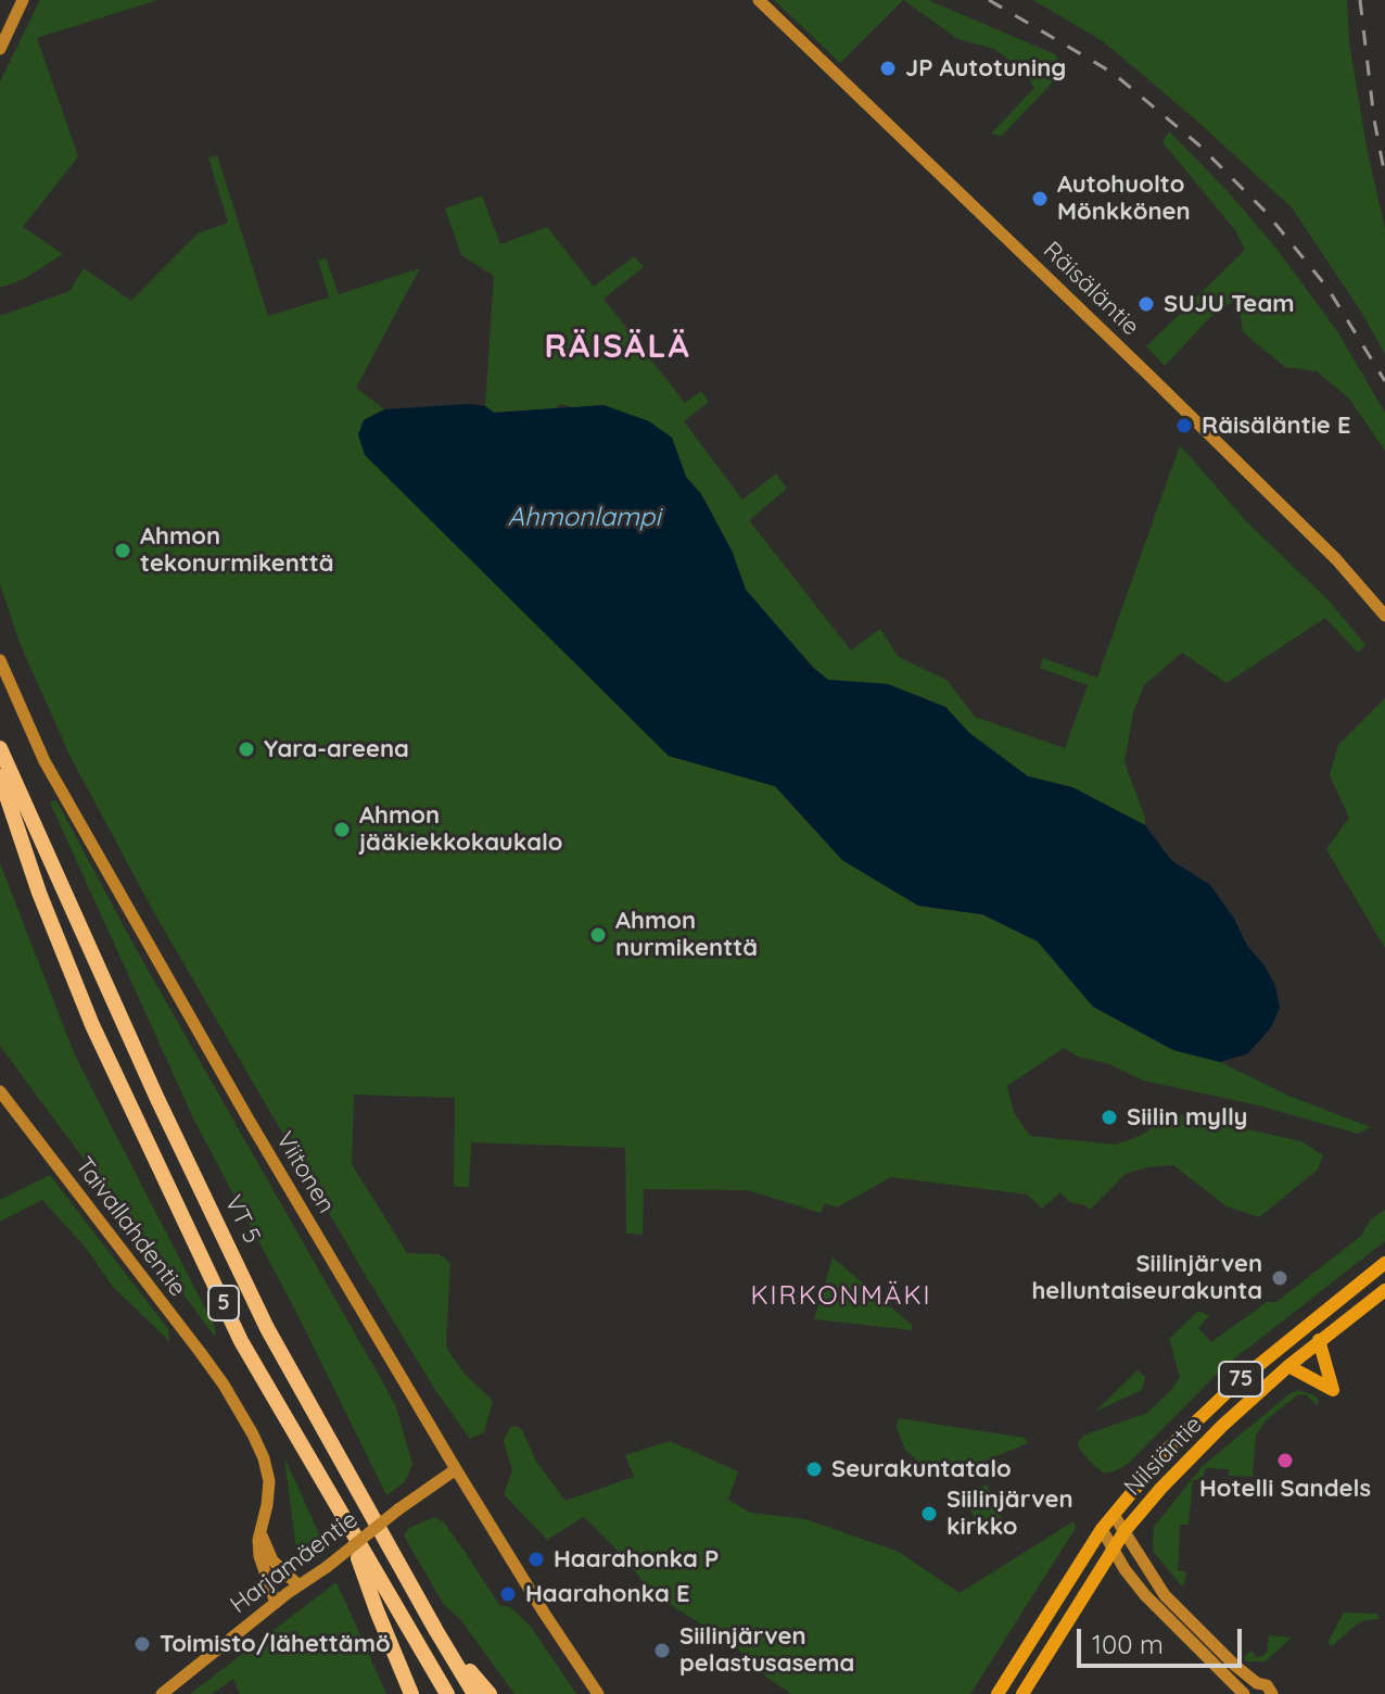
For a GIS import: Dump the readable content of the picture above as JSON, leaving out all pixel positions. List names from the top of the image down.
{
  "streets": {
    "highway": ["VT 5", "5"],
    "main road": ["75", "Nilsiäntie"],
    "street": [
      "Räisäläntie",
      "Viitonen",
      "Taivallahdentie",
      "Harjamäentie"
    ]
  },
  "crossings": [
    ["Viitonen", "Harjamäentie"],
    ["Taivallahdentie", "Harjamäentie"],
    ["75", "Nilsiäntie"]
  ],
  "districts": ["RÄISÄLÄ", "KIRKONMÄKI"],
  "water": ["Ahmonlampi"],
  "places": [
    "JP Autotuning",
    "Autohuolto Mönkkönen",
    "SUJU Team",
    "Räisäläntie E",
    "Ahmon tekonurmikenttä",
    "Yara-areena",
    "Ahmon jääkiekkokaukalo",
    "Ahmon nurmikenttä",
    "Siilin mylly",
    "Siilinjärven helluntaiseurakunta",
    "Hotelli Sandels",
    "Seurakuntatalo",
    "Siilinjärven kirkko",
    "Haarahonka P",
    "Haarahonka E",
    "Toimisto/lähettämö",
    "Siilinjärven pelastusasema"
  ],
  "scale_bar": "100 m"
}
